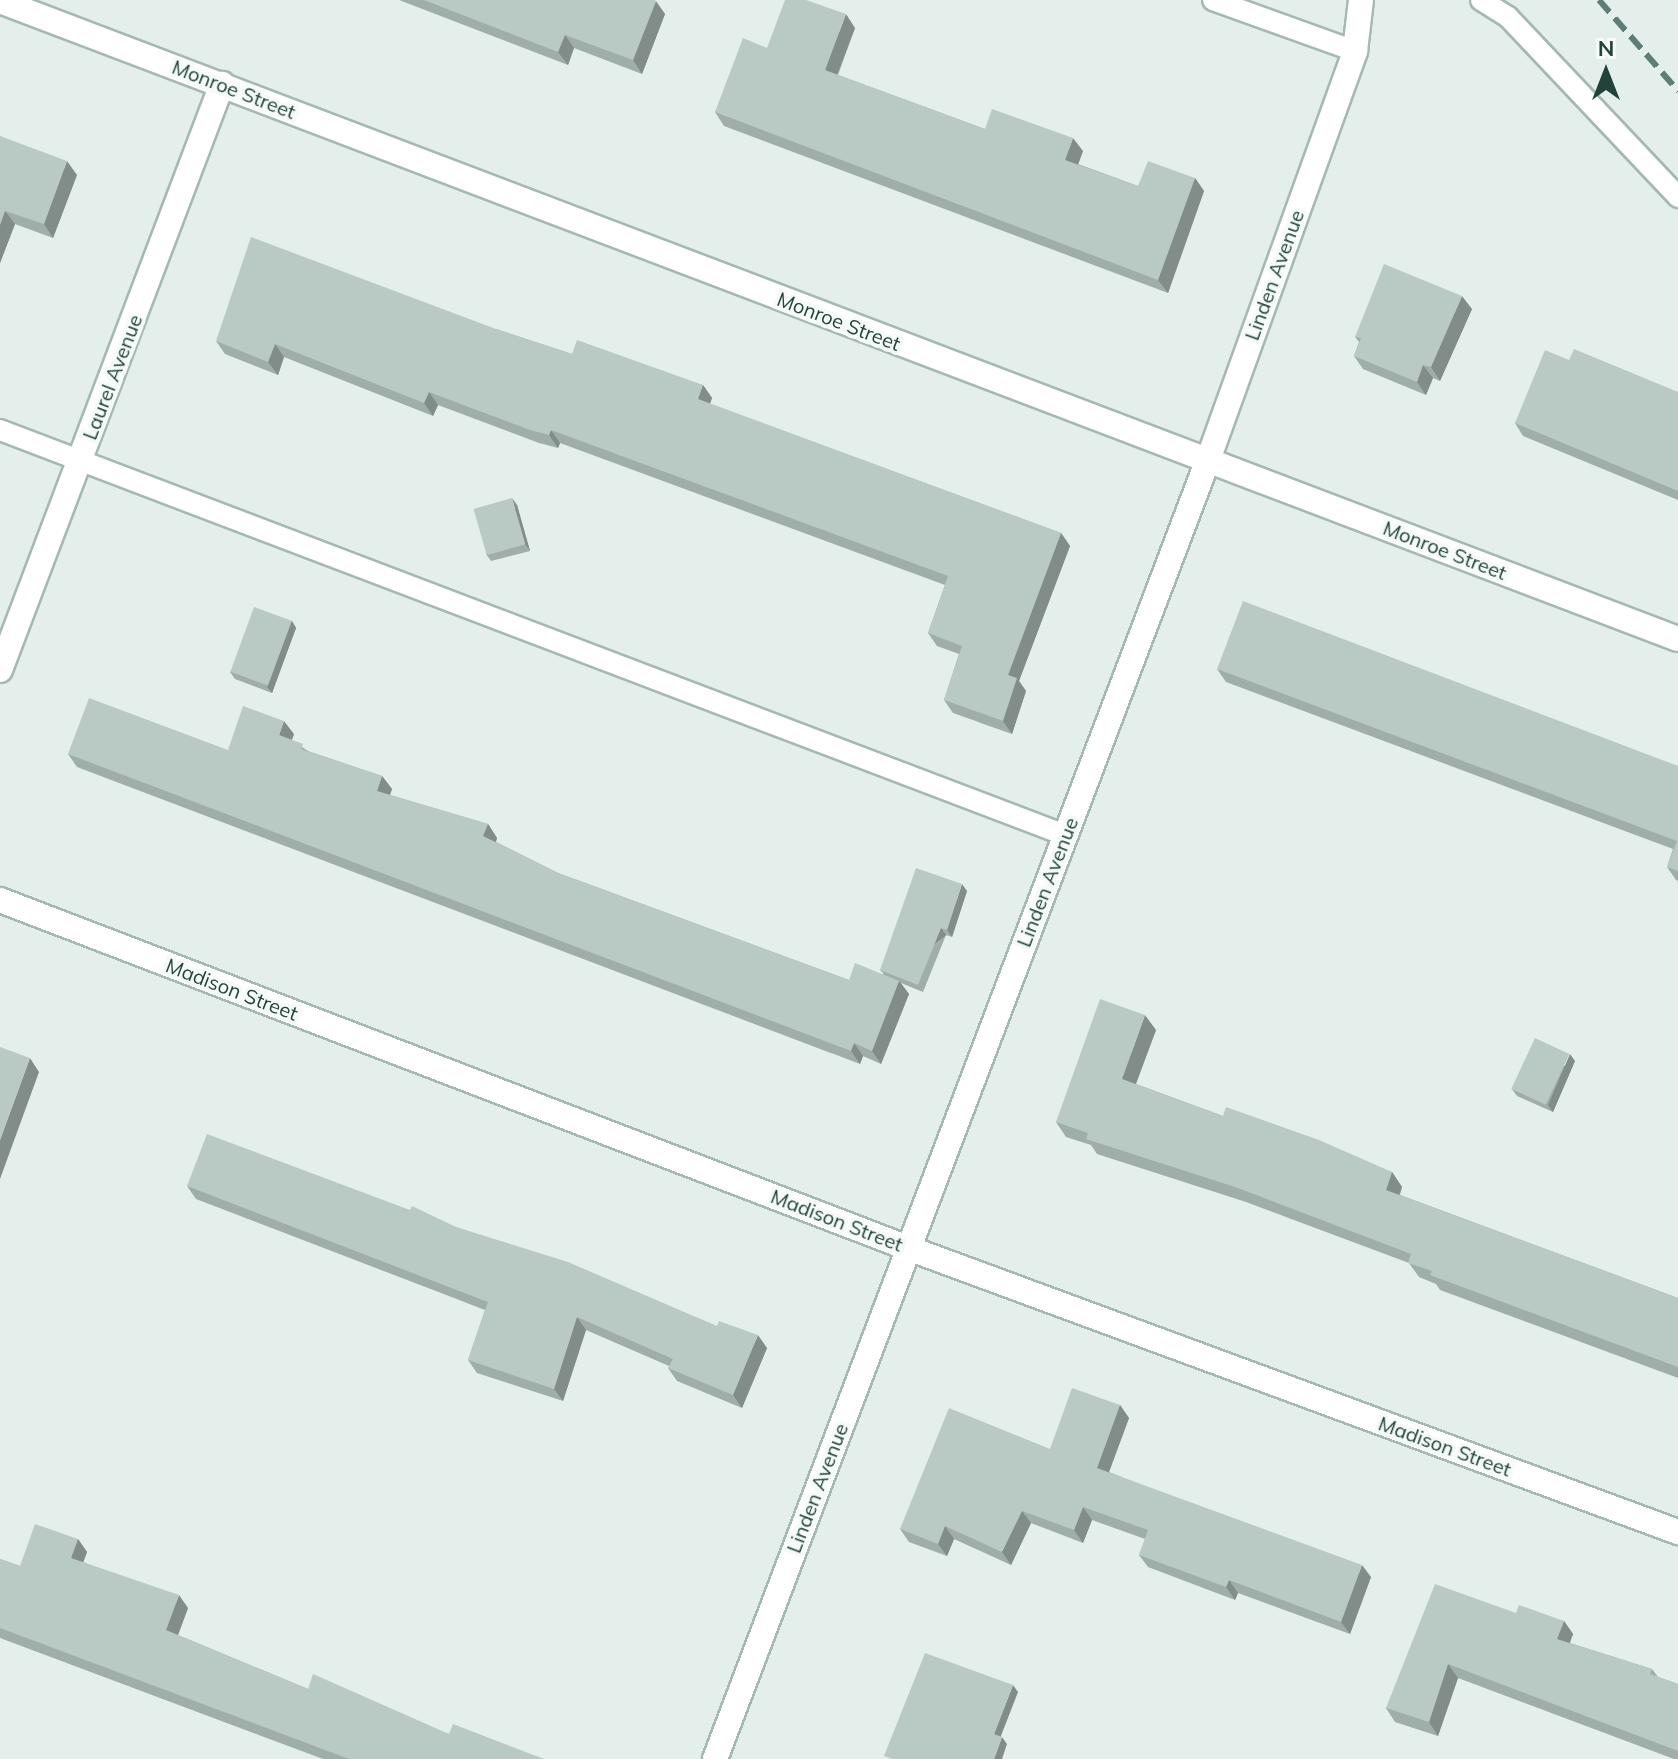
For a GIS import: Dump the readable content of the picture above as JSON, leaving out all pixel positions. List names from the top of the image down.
{
  "streets": {
    "street": [
      "Monroe Street",
      "Linden Avenue",
      "Laurel Avenue",
      "Madison Street"
    ]
  },
  "crossings": [
    ["Monroe Street", "Linden Avenue"],
    ["Monroe Street", "Laurel Avenue"],
    ["Linden Avenue", "Madison Street"]
  ],
  "north": "top"
}
